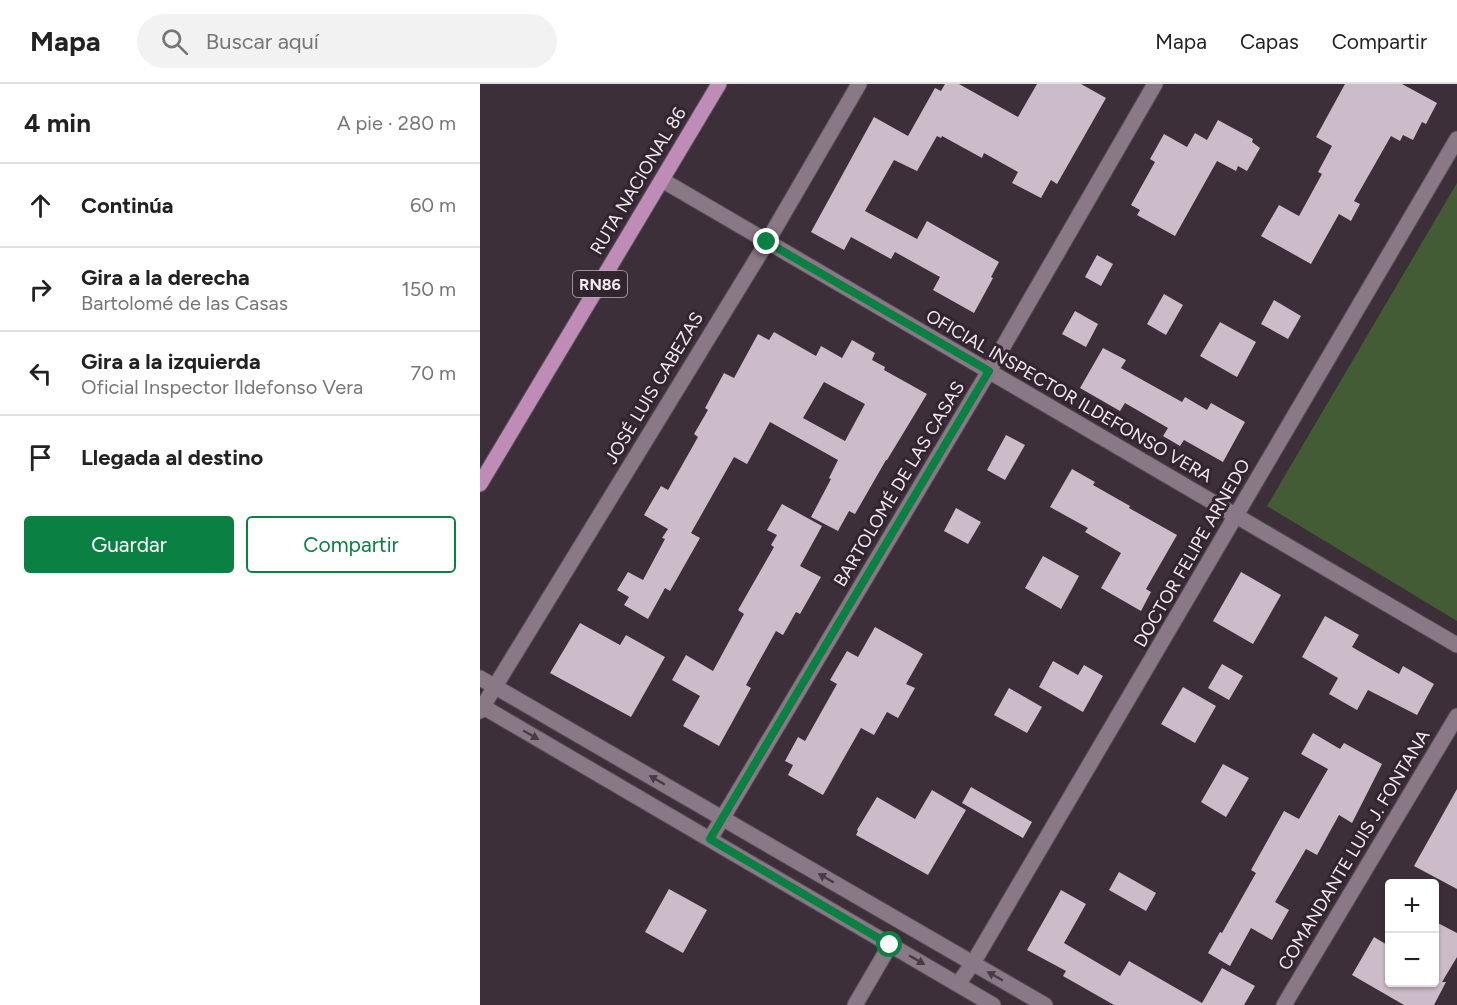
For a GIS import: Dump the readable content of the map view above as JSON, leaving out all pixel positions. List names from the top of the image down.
{
  "streets": {
    "main road": ["RUTA NACIONAL 86", "RN86"],
    "street": [
      "JOSÉ LUIS CABEZAS",
      "OFICIAL INSPECTOR ILDEFONSO VERA",
      "BARTOLOMÉ DE LAS CASAS",
      "DOCTOR FELIPE ARNEDO",
      "COMANDANTE LUIS J. FONTANA"
    ]
  },
  "crossings": [
    ["RUTA NACIONAL 86", "OFICIAL INSPECTOR ILDEFONSO VERA"],
    ["JOSÉ LUIS CABEZAS", "OFICIAL INSPECTOR ILDEFONSO VERA"],
    ["OFICIAL INSPECTOR ILDEFONSO VERA", "BARTOLOMÉ DE LAS CASAS"],
    ["OFICIAL INSPECTOR ILDEFONSO VERA", "DOCTOR FELIPE ARNEDO"]
  ],
  "page": {
    "header": "Mapa",
    "search": "Buscar aquí",
    "nav": ["Mapa", "Capas", "Compartir"],
    "heading": ["4 min", "A pie · 280 m"],
    "list": [
      ["Continúa", "60 m"],
      ["Gira a la derecha", "Bartolomé de las Casas", "150 m"],
      ["Gira a la izquierda", "Oficial Inspector Ildefonso Vera", "70 m"],
      "Llegada al destino"
    ],
    "buttons": ["Guardar", "Compartir"],
    "map_buttons": ["+", "−"]
  }
}
